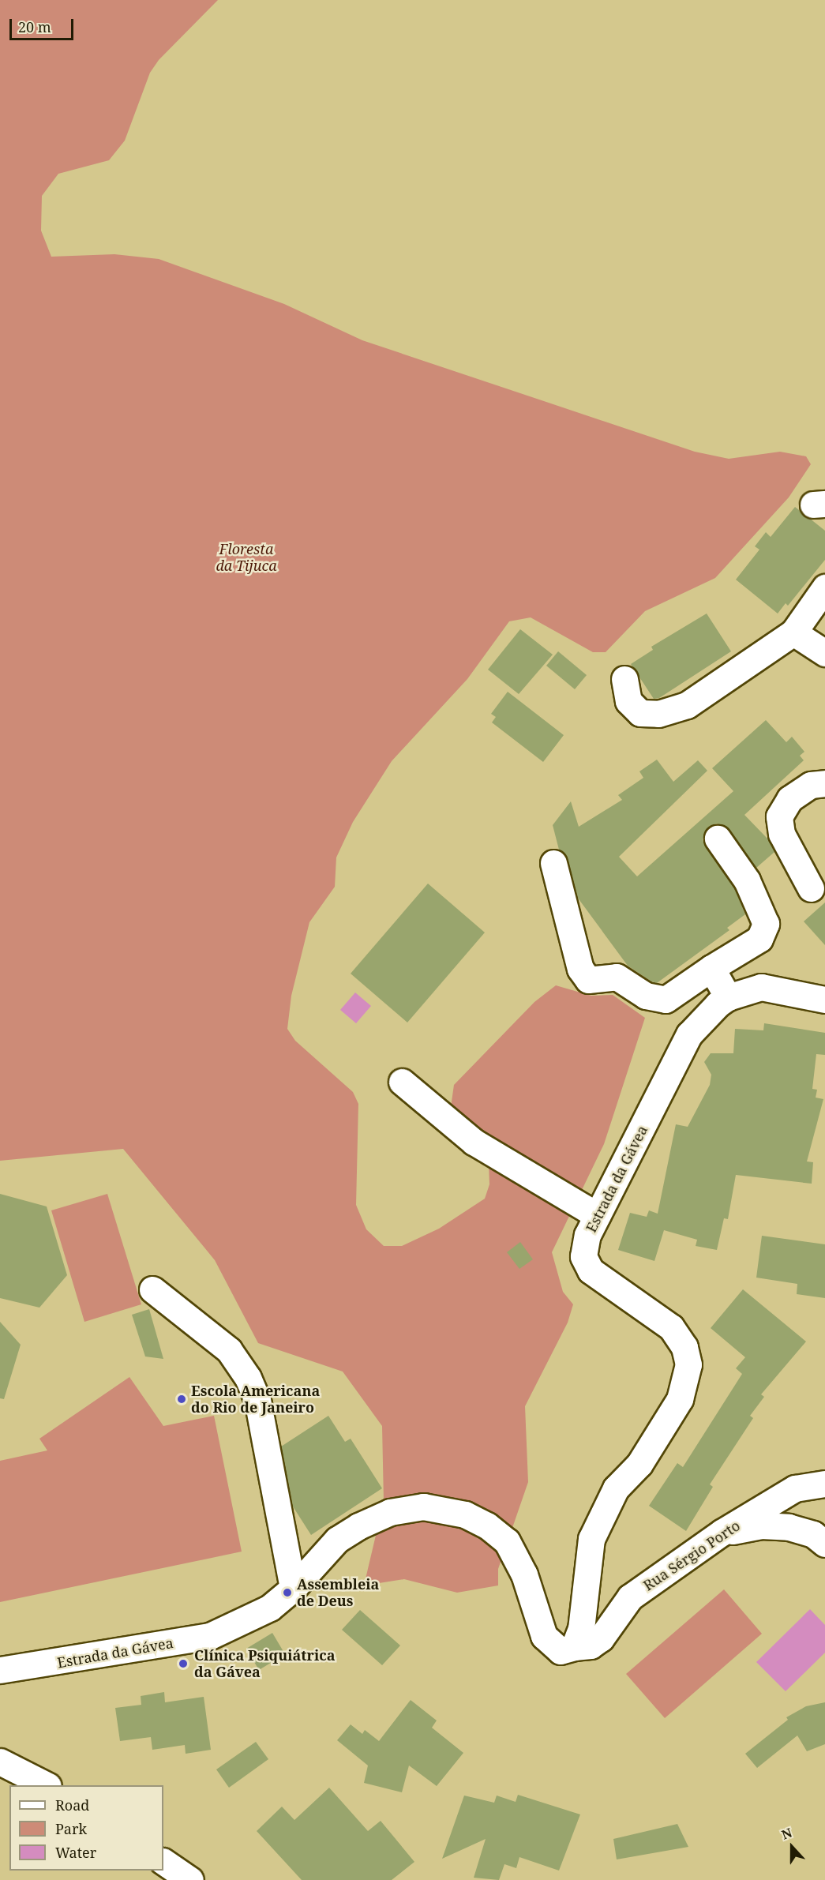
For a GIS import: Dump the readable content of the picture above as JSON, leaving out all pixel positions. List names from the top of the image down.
{
  "streets": {
    "street": ["Estrada da Gávea", "Rua Sérgio Porto"]
  },
  "crossings": [
    ["Estrada da Gávea", "Rua Sérgio Porto"]
  ],
  "parks": ["Floresta da Tijuca"],
  "places": ["Escola Americana do Rio de Janeiro", "Assembleia de Deus", "Clínica Psiquiátrica da Gávea"],
  "legend": ["Road", "Park", "Water"],
  "scale_bar": "20 m",
  "north": "top"
}
